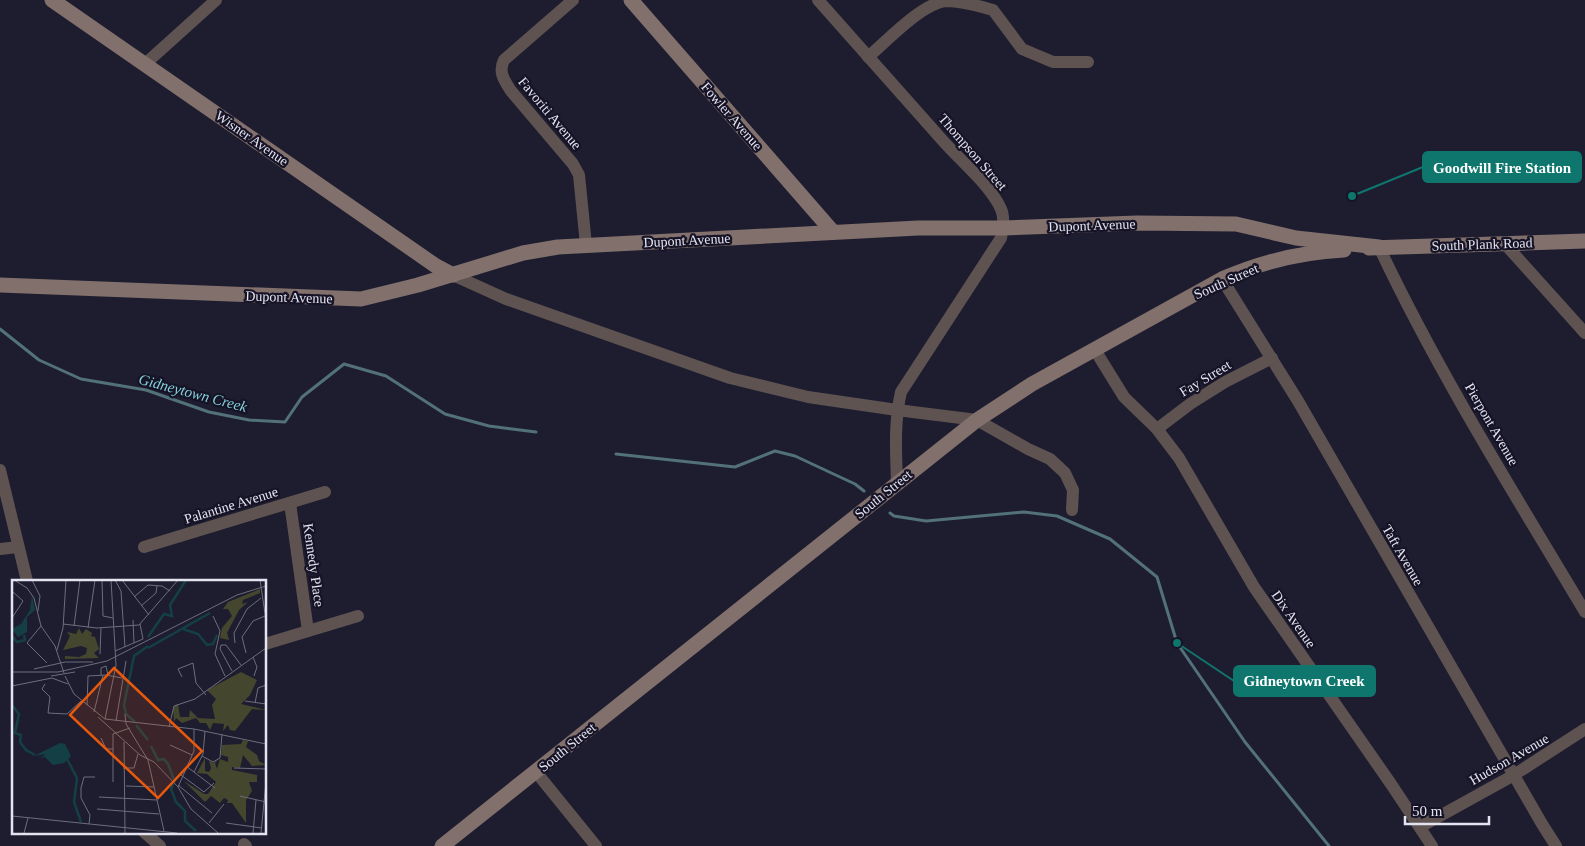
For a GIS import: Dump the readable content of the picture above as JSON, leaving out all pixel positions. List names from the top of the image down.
{
  "streets": {
    "street": [
      "Favoriti Avenue",
      "Fowler Avenue",
      "Wisner Avenue",
      "Thompson Street",
      "Dupont Avenue",
      "South Plank Road",
      "South Street",
      "Fay Street",
      "Pierpont Avenue",
      "Palantine Avenue",
      "Taft Avenue",
      "Kennedy Place",
      "Dix Avenue",
      "Hudson Avenue"
    ]
  },
  "crossings": [
    ["Favoriti Avenue", "Dupont Avenue"],
    ["Fowler Avenue", "Dupont Avenue"],
    ["Wisner Avenue", "Dupont Avenue"],
    ["Thompson Street", "Dupont Avenue"],
    ["Dupont Avenue", "South Plank Road"],
    ["Dupont Avenue", "South Street"],
    ["Dupont Avenue", "Pierpont Avenue"],
    ["South Plank Road", "South Street"],
    ["South Plank Road", "Pierpont Avenue"],
    ["South Street", "Pierpont Avenue"],
    ["South Street", "Taft Avenue"],
    ["South Street", "Dix Avenue"],
    ["Fay Street", "Taft Avenue"],
    ["Fay Street", "Dix Avenue"],
    ["Palantine Avenue", "Kennedy Place"],
    ["Taft Avenue", "Hudson Avenue"],
    ["Dix Avenue", "Hudson Avenue"]
  ],
  "water": ["Gidneytown Creek"],
  "places": ["Goodwill Fire Station", "Gidneytown Creek"],
  "scale_bar": "50 m"
}
